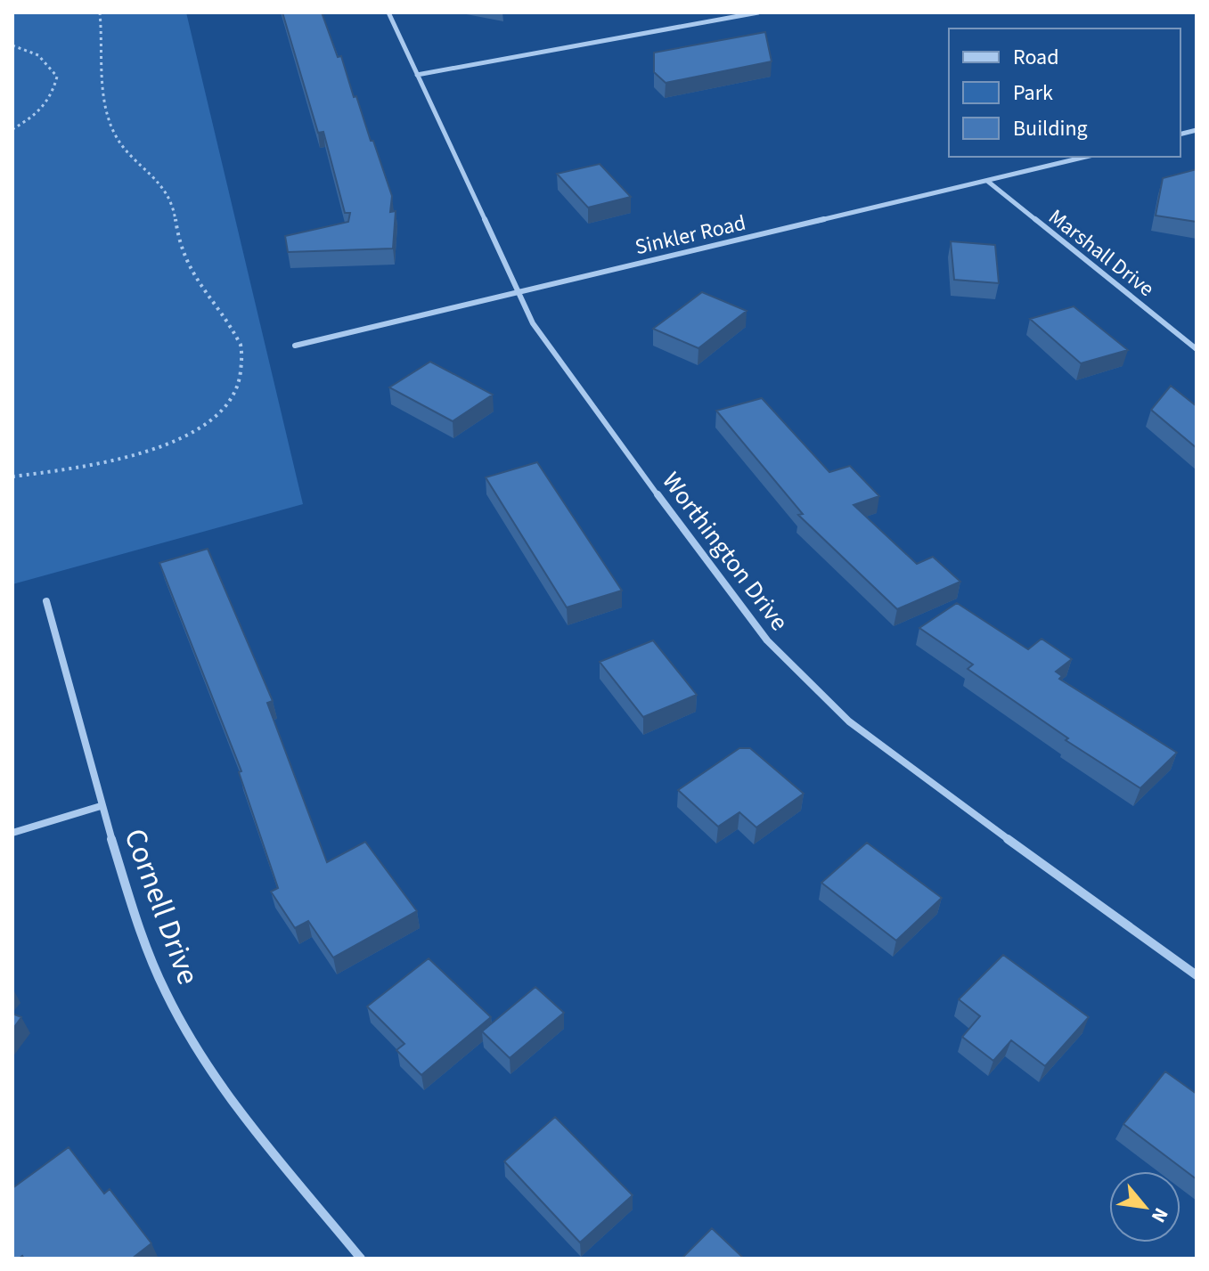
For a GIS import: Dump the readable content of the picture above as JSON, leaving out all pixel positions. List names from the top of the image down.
{
  "streets": {
    "street": [
      "Sinkler Road",
      "Marshall Drive",
      "Worthington Drive",
      "Cornell Drive"
    ]
  },
  "crossings": [
    ["Sinkler Road", "Marshall Drive"],
    ["Sinkler Road", "Worthington Drive"]
  ],
  "legend": ["Road", "Park", "Building"],
  "north": "bottom right"
}
